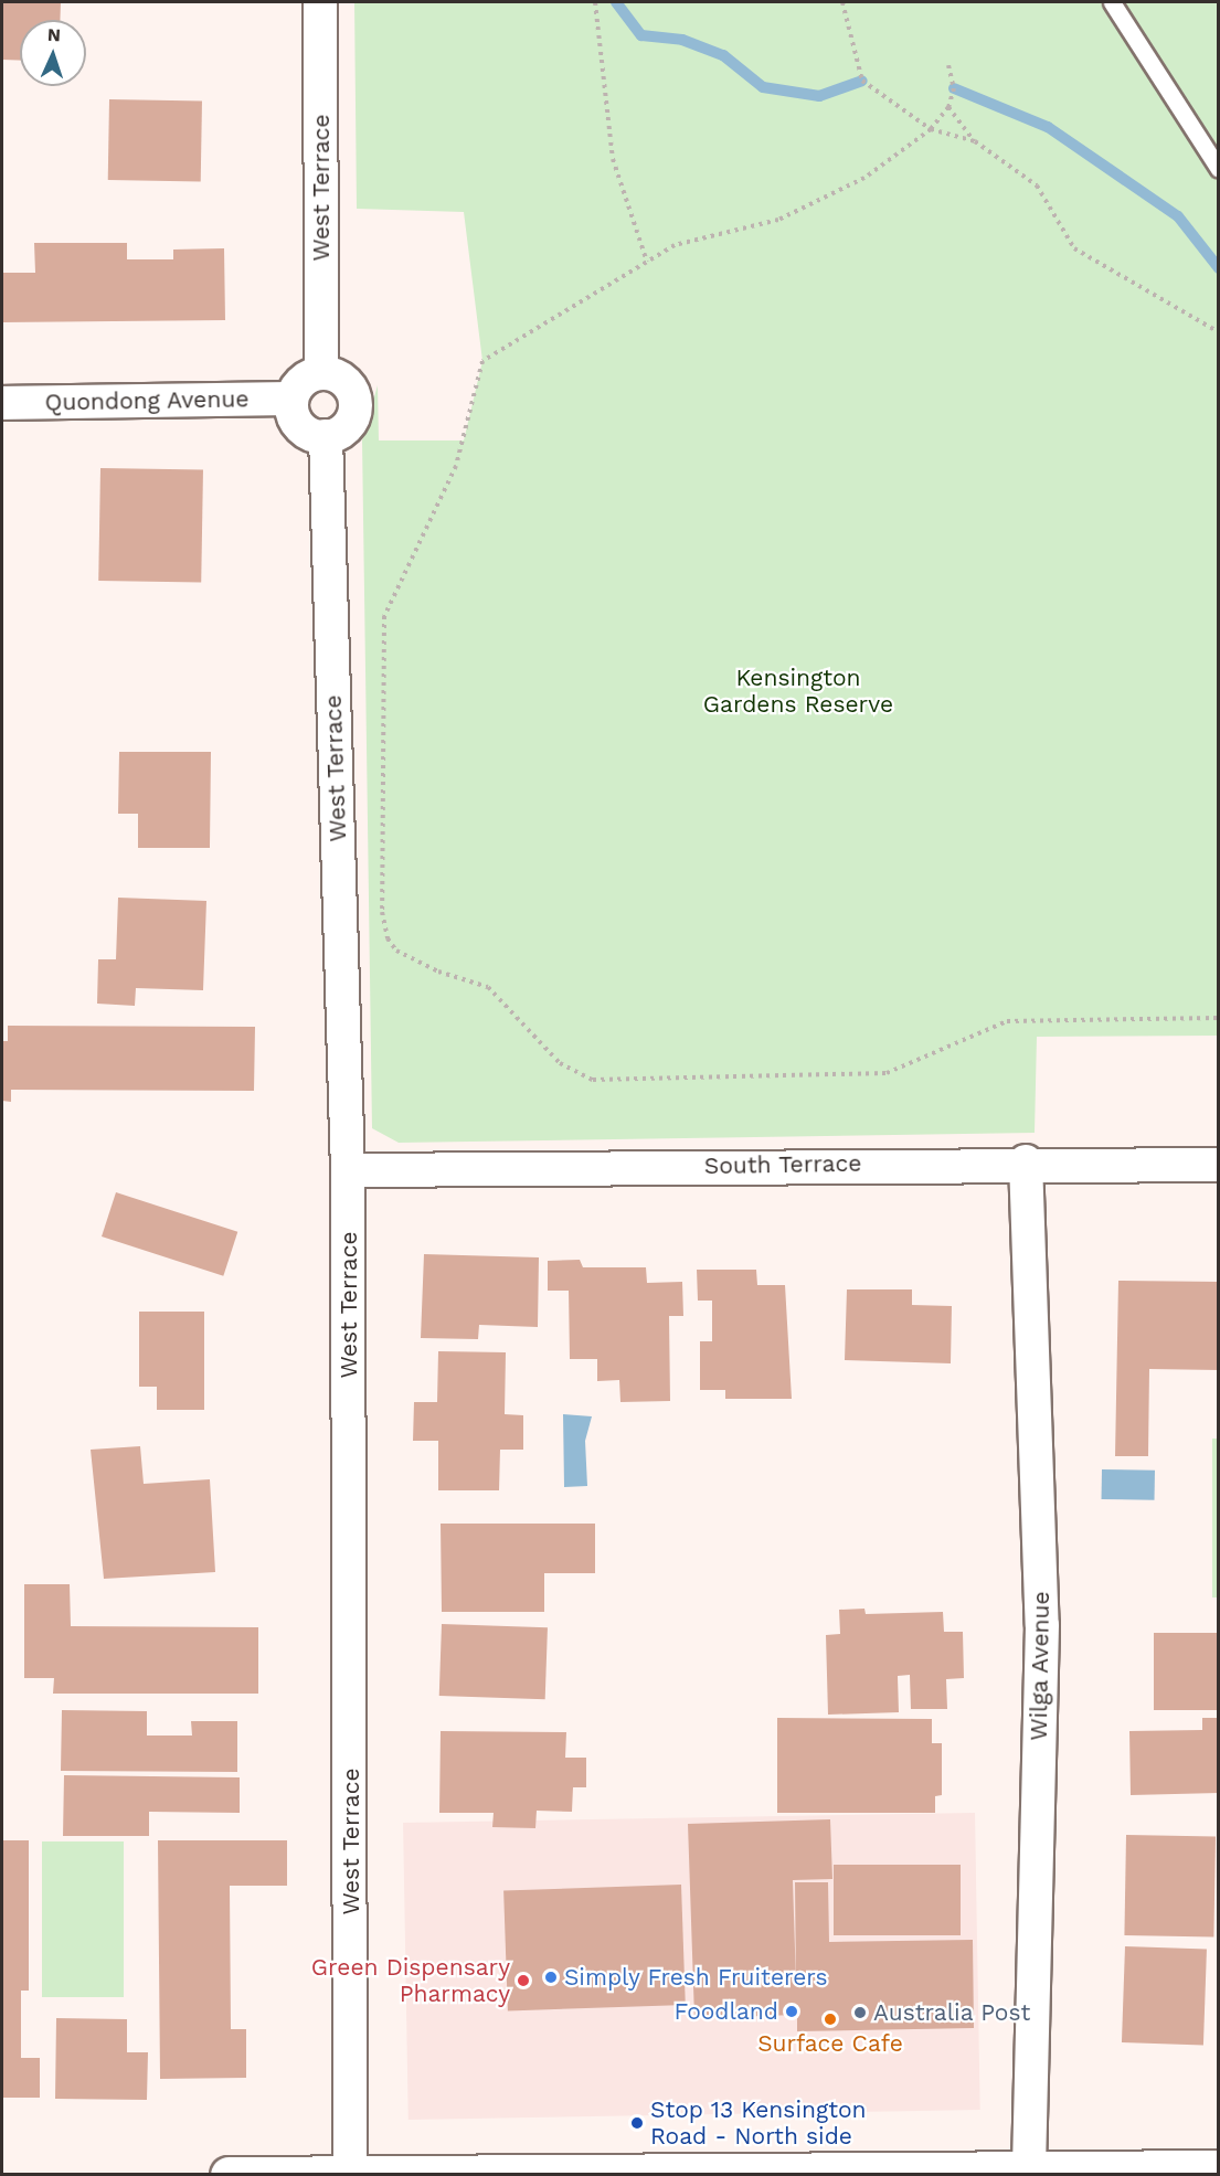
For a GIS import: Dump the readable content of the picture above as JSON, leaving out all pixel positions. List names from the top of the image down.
{
  "streets": {
    "street": [
      "West Terrace",
      "Quondong Avenue",
      "South Terrace",
      "Wilga Avenue"
    ]
  },
  "crossings": [
    ["West Terrace", "Quondong Avenue"],
    ["West Terrace", "South Terrace"],
    ["South Terrace", "Wilga Avenue"]
  ],
  "parks": ["Kensington Gardens Reserve"],
  "places": [
    "Simply Fresh Fruiterers",
    "Green Dispensary Pharmacy",
    "Foodland",
    "Australia Post",
    "Surface Cafe",
    "Stop 13 Kensington Road - North side"
  ],
  "north": "top"
}
